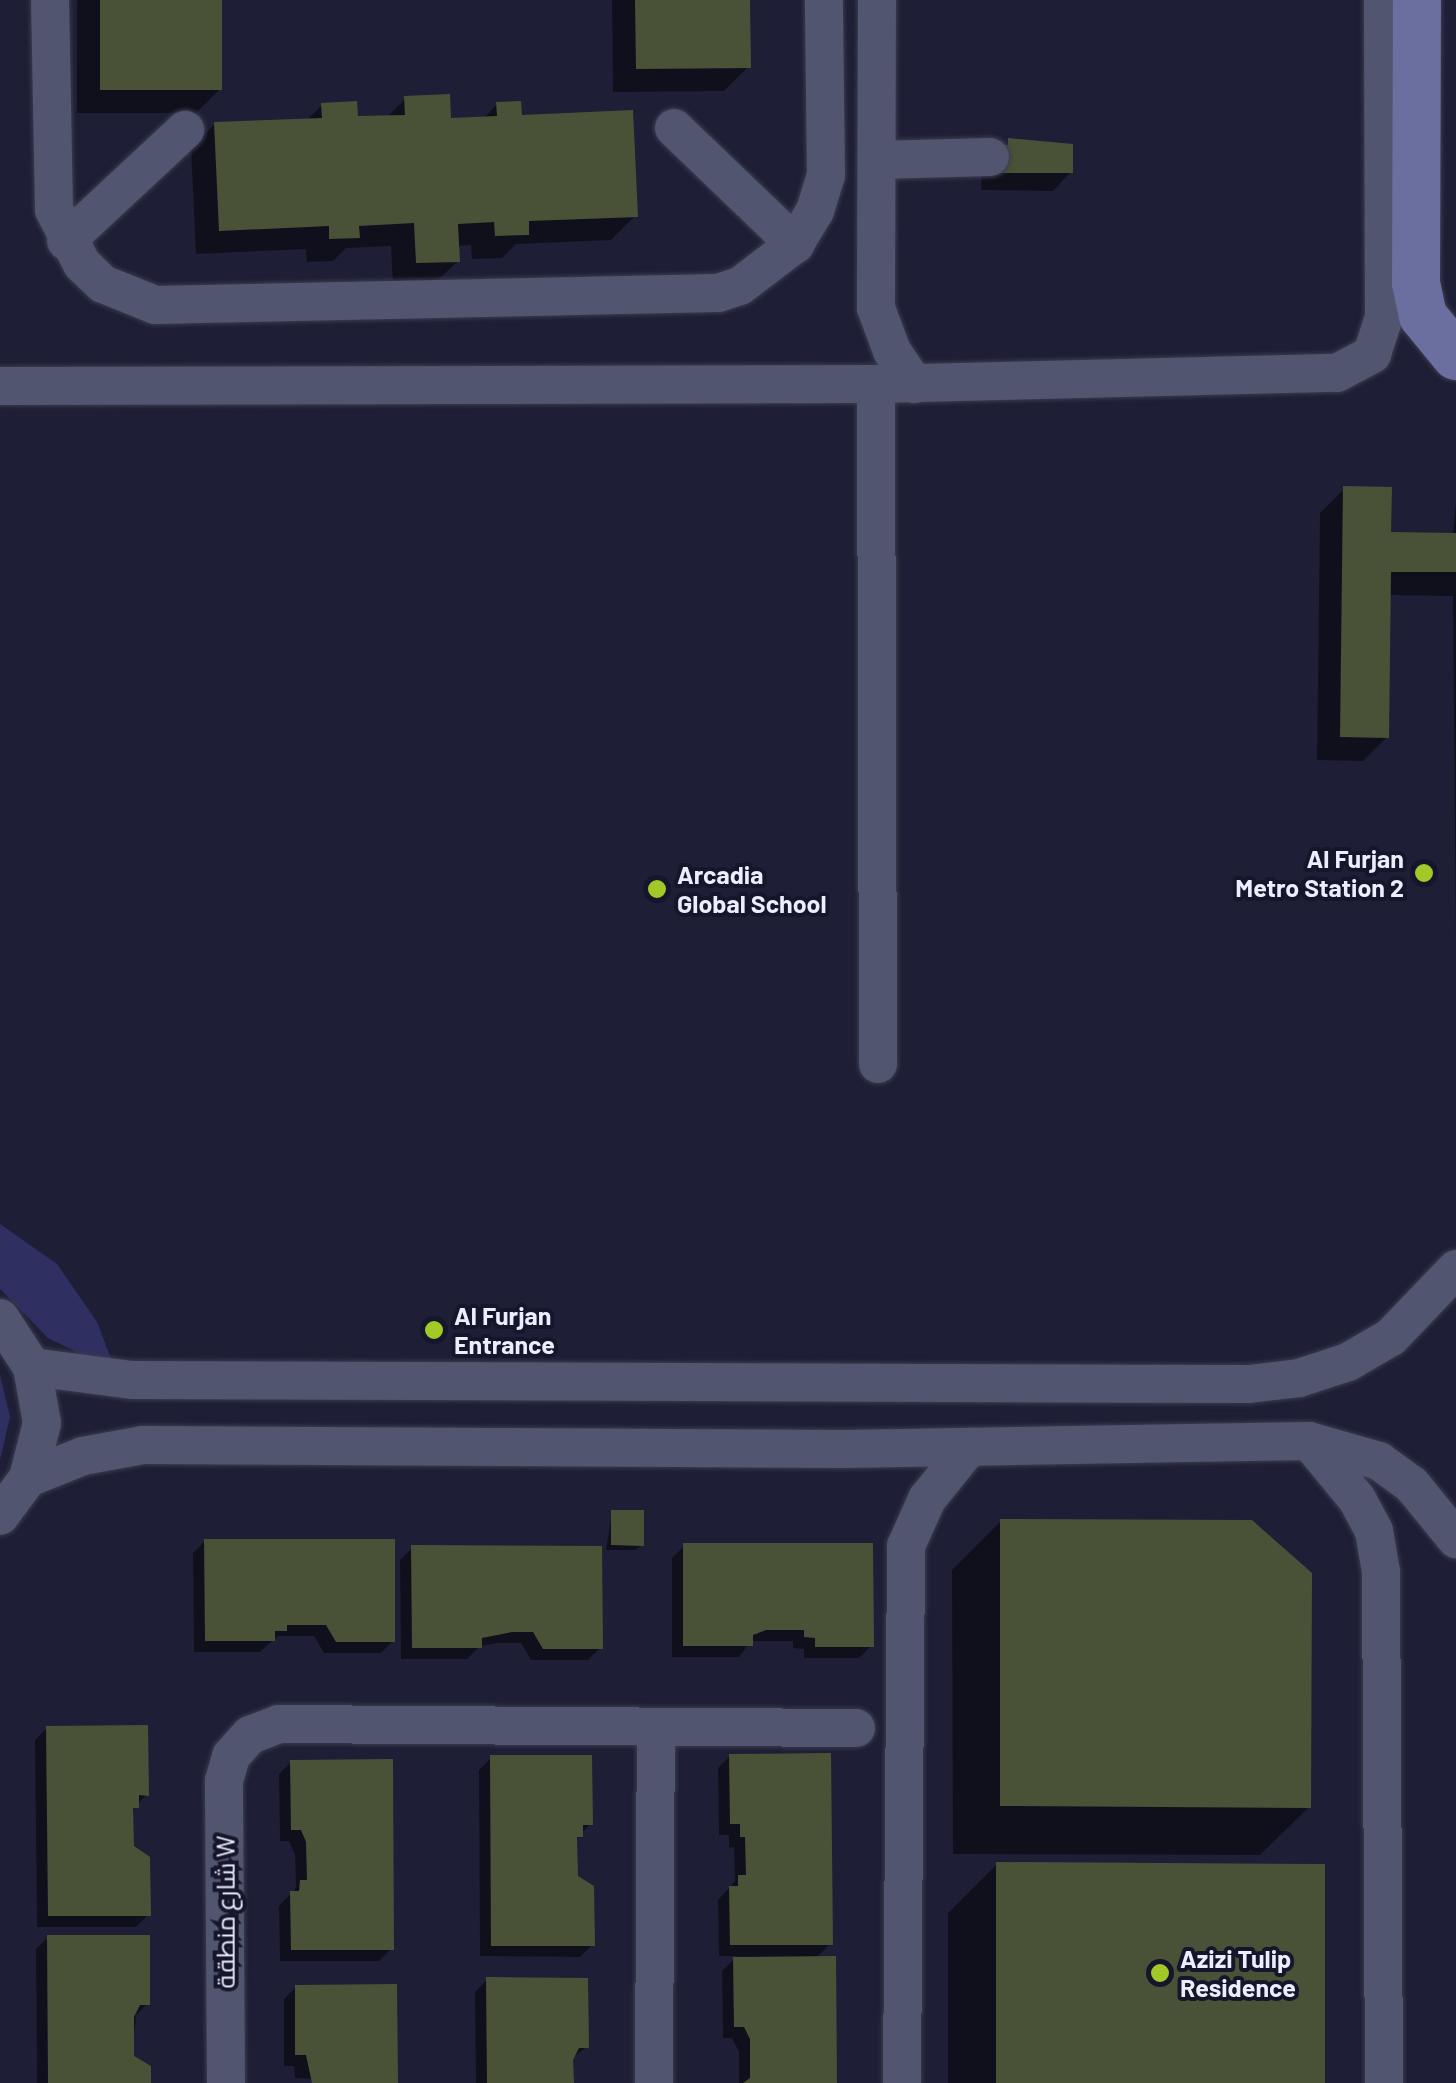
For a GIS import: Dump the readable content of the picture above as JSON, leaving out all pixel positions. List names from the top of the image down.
{
  "streets": {
    "street": ["شارع منطقة W"]
  },
  "places": [
    "Al Furjan Metro Station 2",
    "Arcadia Global School",
    "Al Furjan Entrance",
    "Azizi Tulip Residence"
  ]
}
